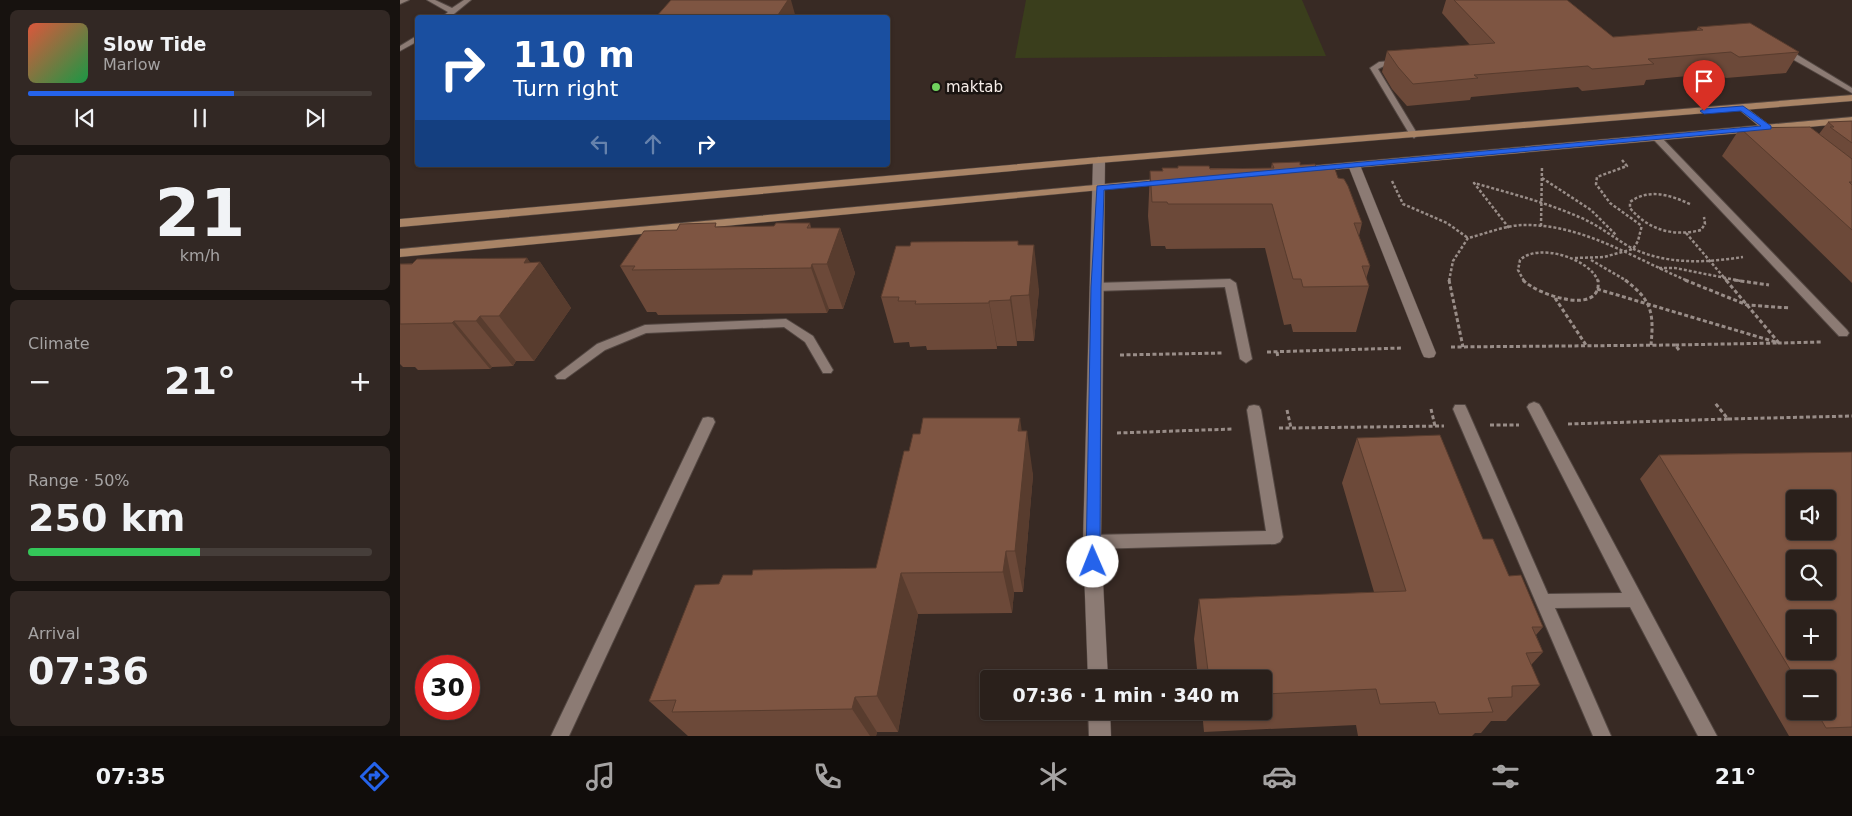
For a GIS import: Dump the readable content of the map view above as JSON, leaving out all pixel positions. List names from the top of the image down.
{
  "places": ["maktab"],
  "page": {
    "turn": ["110 m", "Turn right"],
    "song": ["Slow Tide", "Marlow"],
    "tile": [
      ["21", "km/h"],
      "Climate",
      ["Range · 50%", "250 km"],
      ["Arrival", "07:36"]
    ],
    "heat": ["−", "21°", "+"],
    "map_buttons": ["+", "−"],
    "limit": "30",
    "trip": "07:36 · 1 min · 340 m",
    "tabs": ["07:35", "21°"]
  }
}
